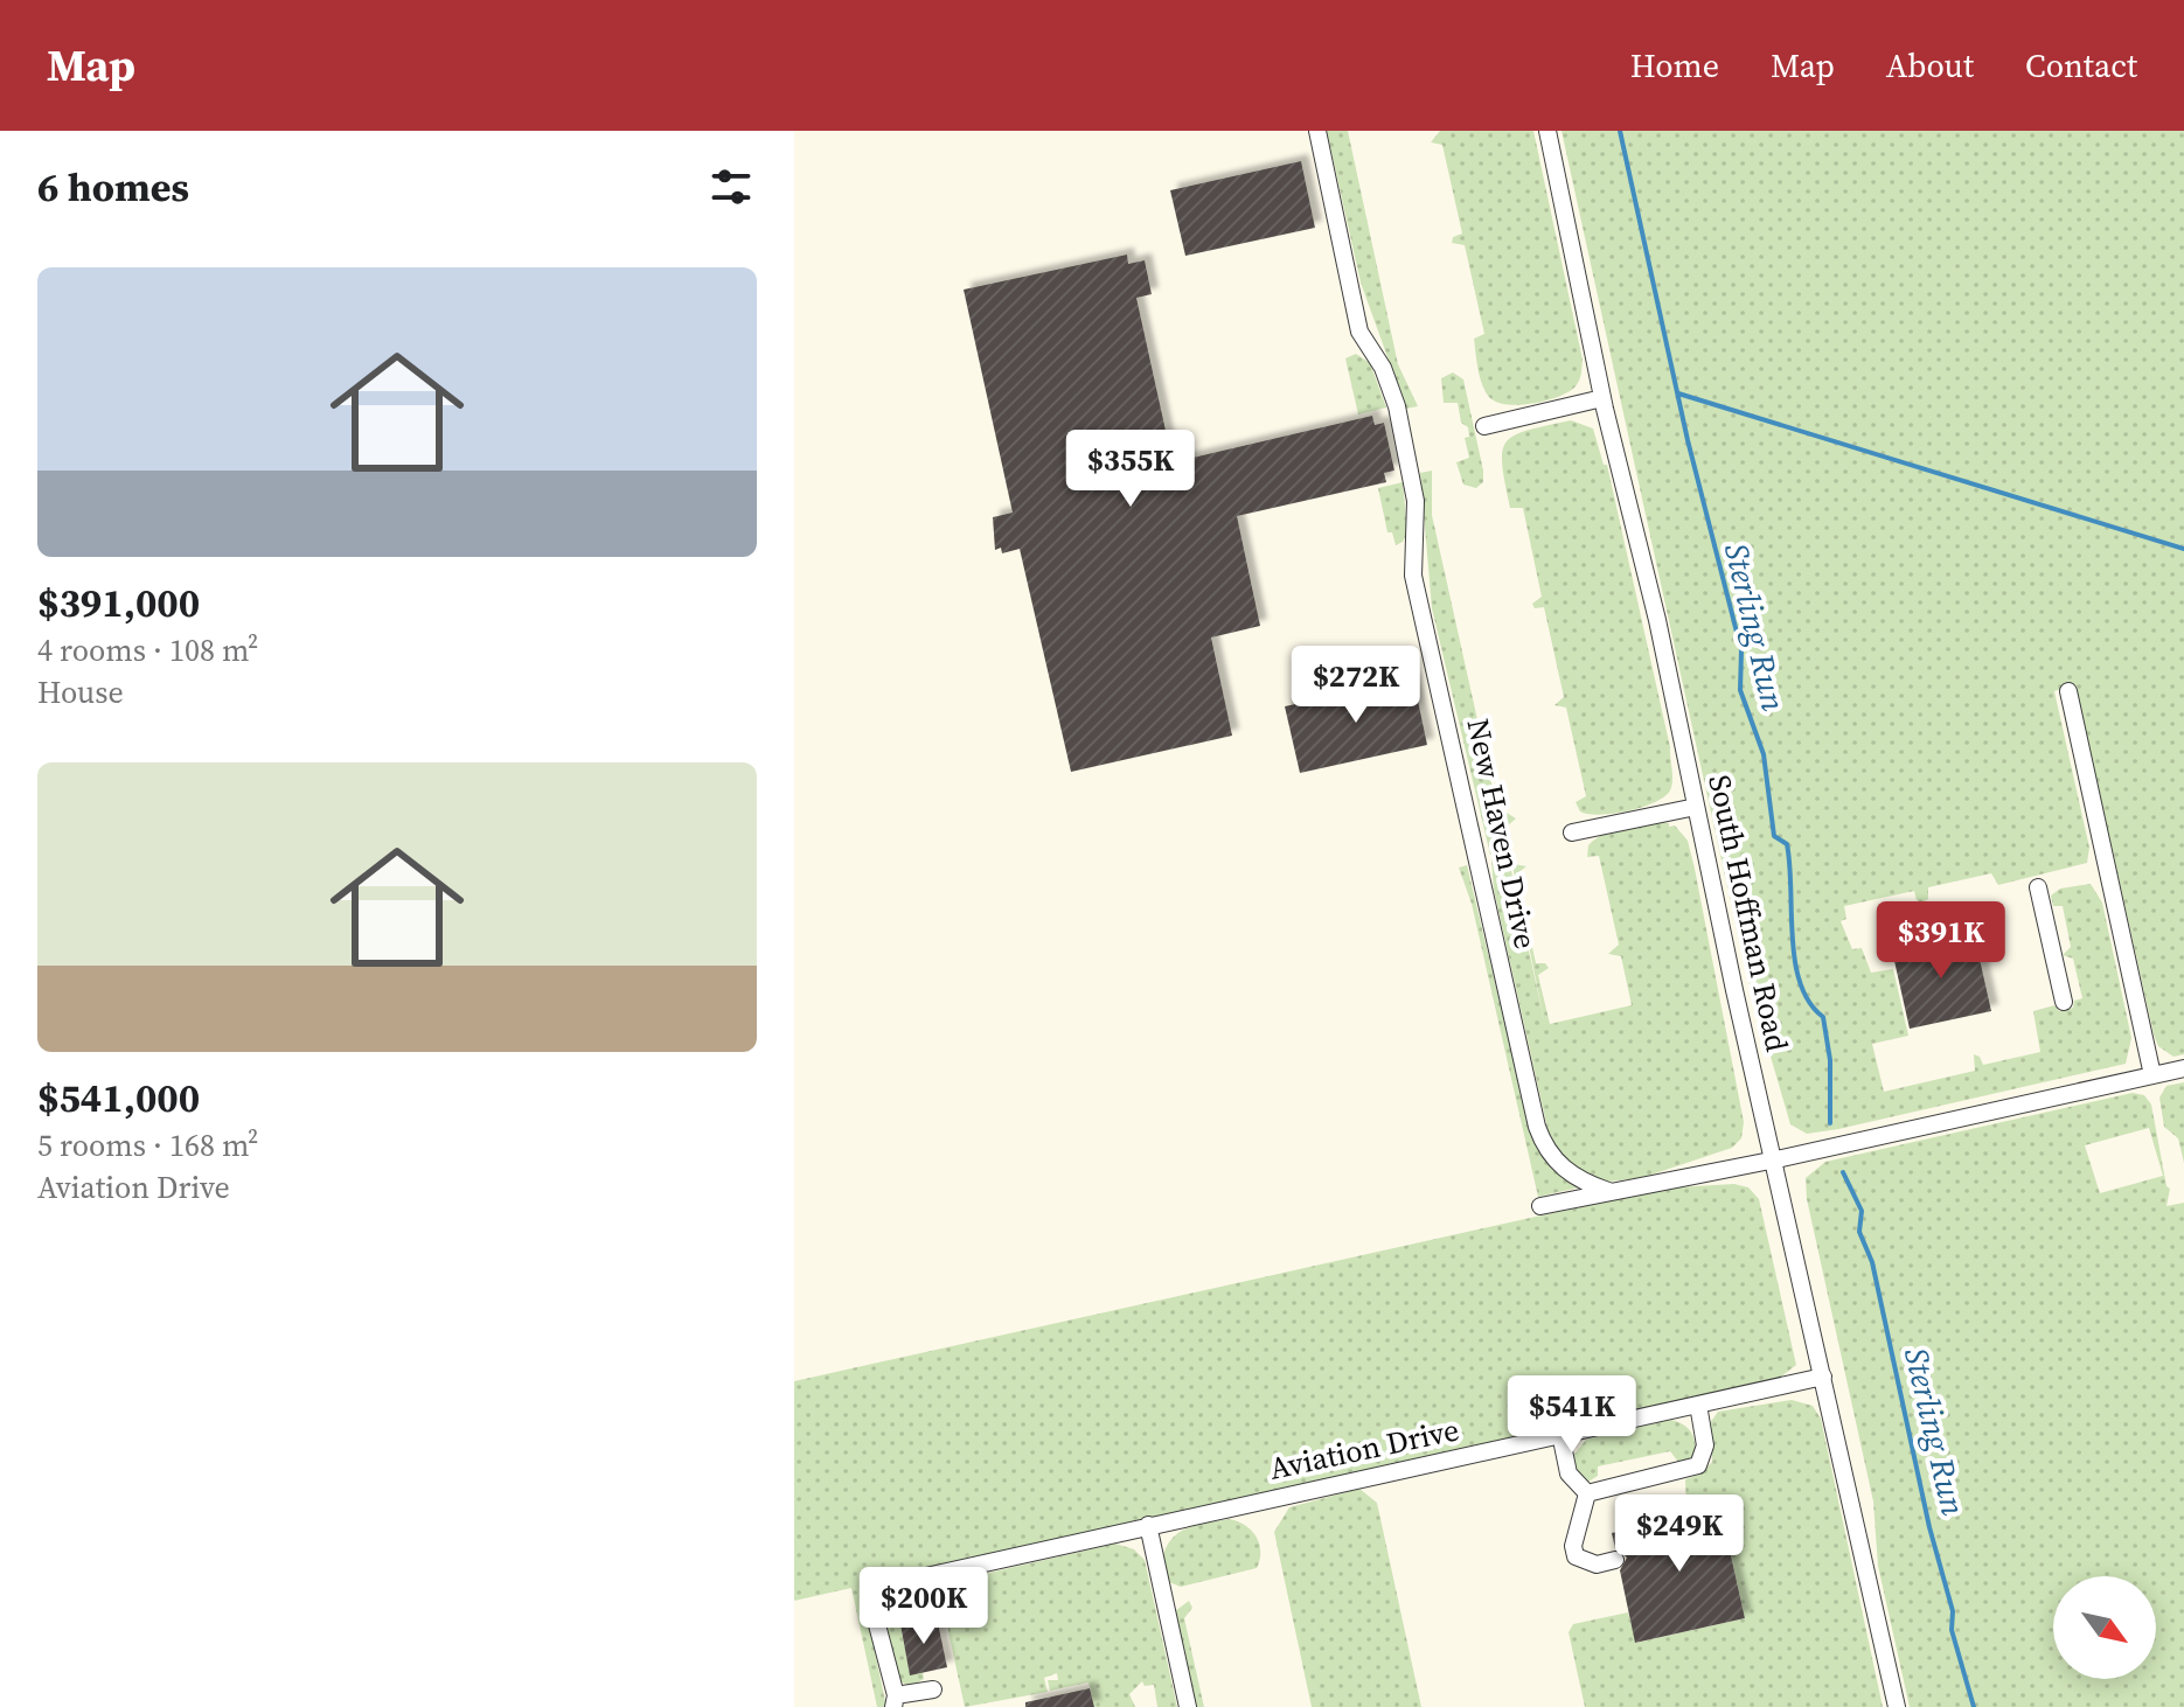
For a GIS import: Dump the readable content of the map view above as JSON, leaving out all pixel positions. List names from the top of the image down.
{
  "streets": {
    "street": ["New Haven Drive", "South Hoffman Road", "Aviation Drive"]
  },
  "crossings": [
    ["South Hoffman Road", "Aviation Drive"]
  ],
  "water": ["Sterling Run"],
  "north": "bottom right",
  "page": {
    "header": "Map",
    "nav": [
      "Home",
      "Map",
      "About",
      "Contact"
    ],
    "heading": "6 homes",
    "list": [
      {
        "name": "$391,000",
        "note": "4 rooms · 108 m² · House"
      },
      {
        "name": "$541,000",
        "note": "5 rooms · 168 m² · Aviation Drive"
      }
    ],
    "price": [
      "$355K",
      "$272K",
      "$391K",
      "$541K",
      "$249K",
      "$200K"
    ]
  }
}
